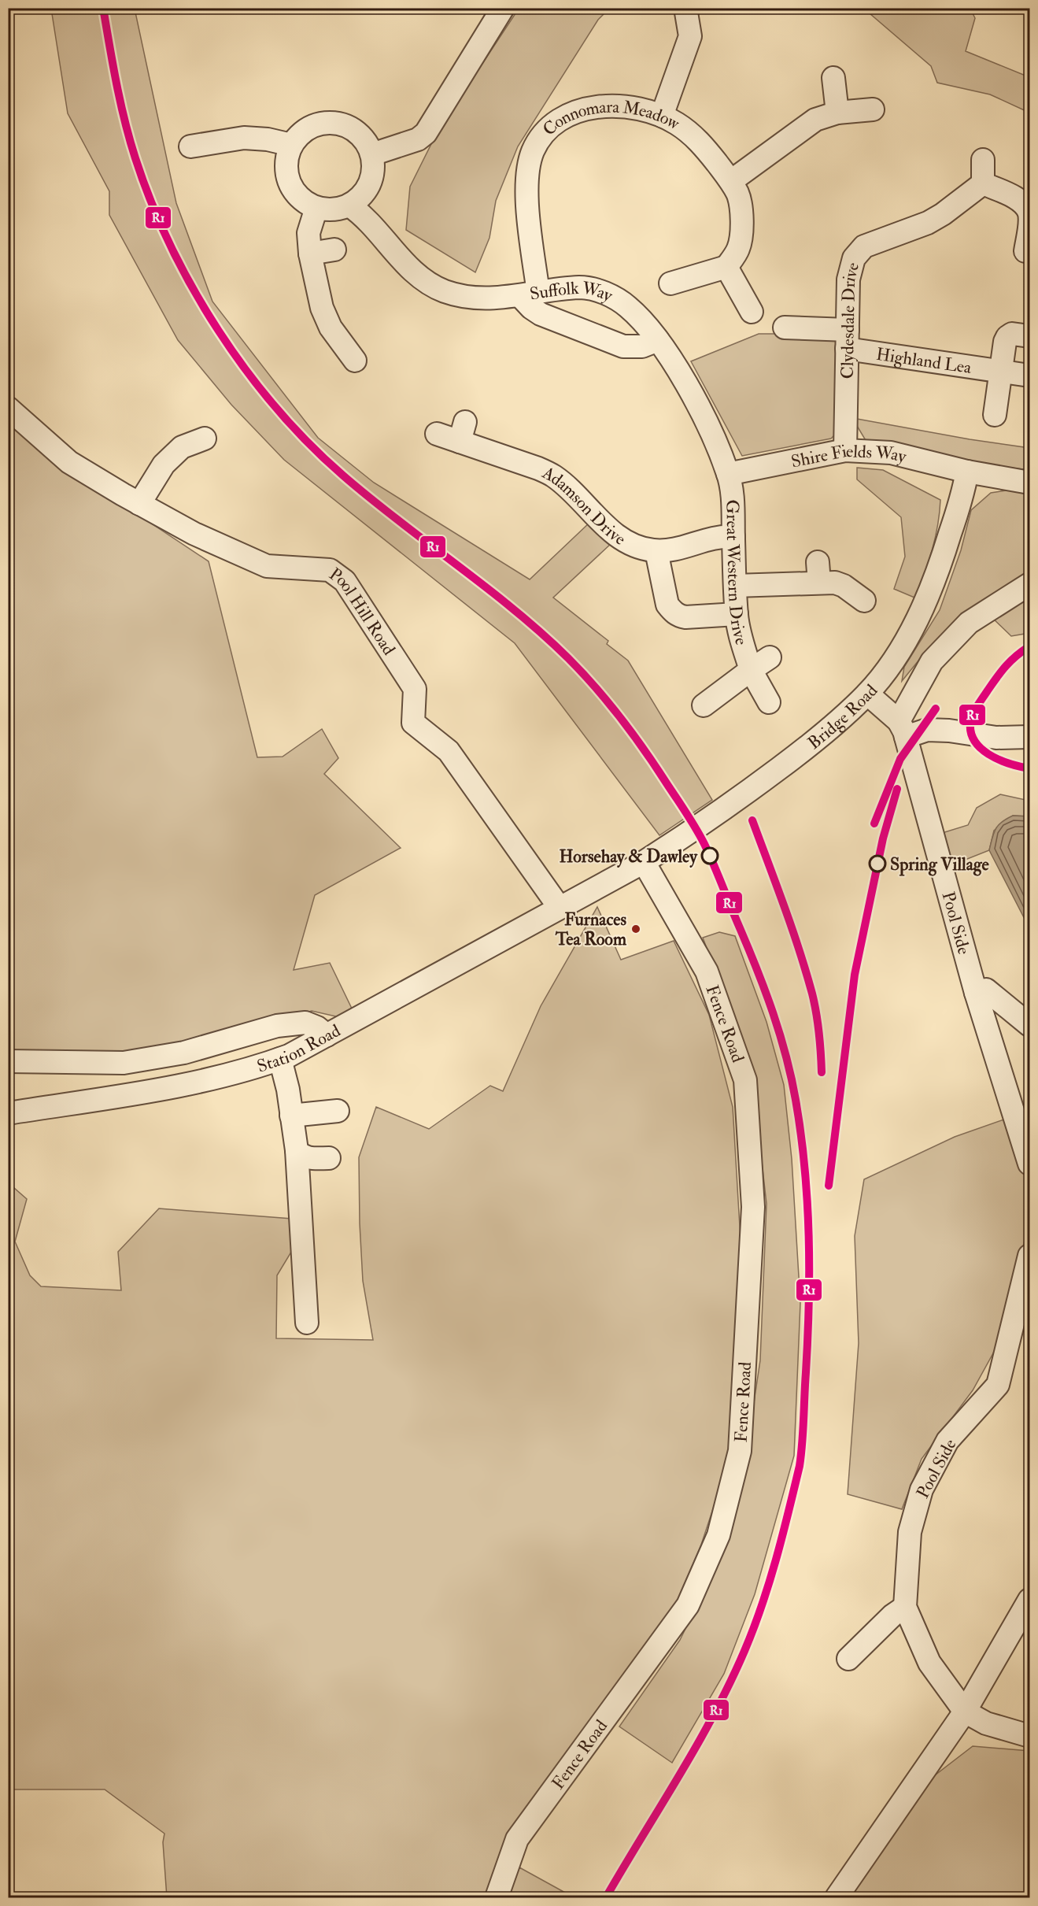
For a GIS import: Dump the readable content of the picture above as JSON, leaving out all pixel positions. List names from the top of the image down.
{
  "streets": {
    "street": [
      "Connomara Meadow",
      "Suffolk Way",
      "Clydesdale Drive",
      "Highland Lea",
      "Shire Fields Way",
      "Adamson Drive",
      "Great Western Drive",
      "Pool Hill Road",
      "Bridge Road",
      "Pool Side",
      "Fence Road",
      "Station Road"
    ]
  },
  "crossings": [
    ["Connomara Meadow", "Suffolk Way"],
    ["Suffolk Way", "Shire Fields Way"],
    ["Suffolk Way", "Great Western Drive"],
    ["Clydesdale Drive", "Highland Lea"],
    ["Clydesdale Drive", "Shire Fields Way"],
    ["Shire Fields Way", "Great Western Drive"],
    ["Shire Fields Way", "Bridge Road"],
    ["Adamson Drive", "Great Western Drive"],
    ["Pool Hill Road", "Bridge Road"],
    ["Pool Hill Road", "Station Road"],
    ["Bridge Road", "Fence Road"],
    ["Bridge Road", "Station Road"]
  ],
  "places": ["Horsehay & Dawley", "Spring Village", "Furnaces Tea Room"],
  "lines": ["transit line R1"]
}
